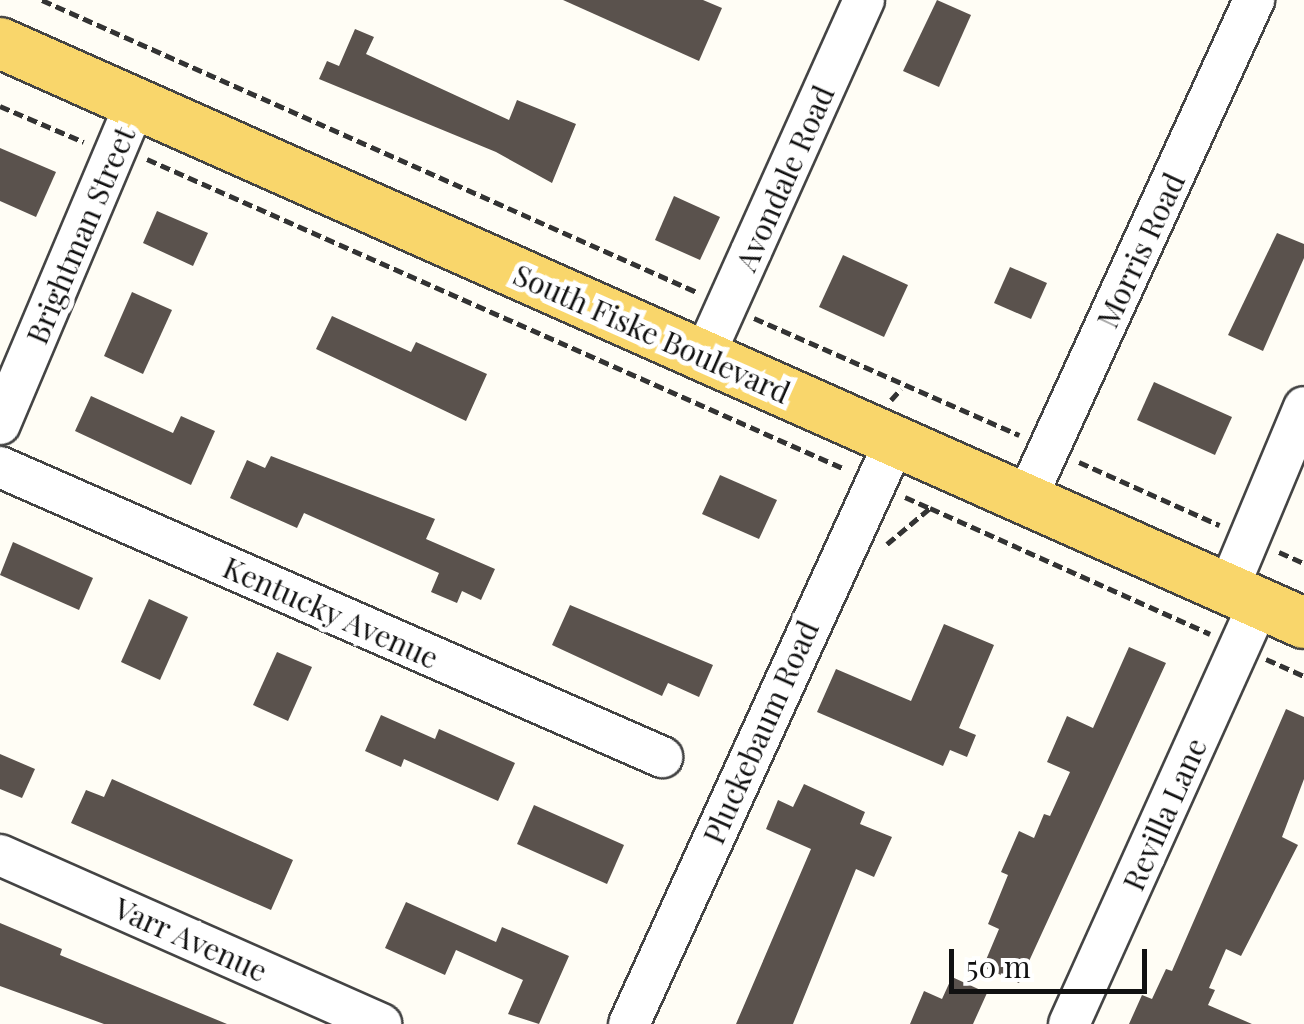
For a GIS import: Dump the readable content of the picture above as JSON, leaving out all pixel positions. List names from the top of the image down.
{
  "streets": {
    "main road": ["South Fiske Boulevard"],
    "street": [
      "Avondale Road",
      "Brightman Street",
      "Morris Road",
      "Kentucky Avenue",
      "Pluckebaum Road",
      "Revilla Lane",
      "Varr Avenue"
    ]
  },
  "crossings": [
    ["Avondale Road", "South Fiske Boulevard"],
    ["Brightman Street", "South Fiske Boulevard"],
    ["Morris Road", "South Fiske Boulevard"],
    ["South Fiske Boulevard", "Pluckebaum Road"],
    ["South Fiske Boulevard", "Revilla Lane"]
  ],
  "scale_bar": "50 m"
}
